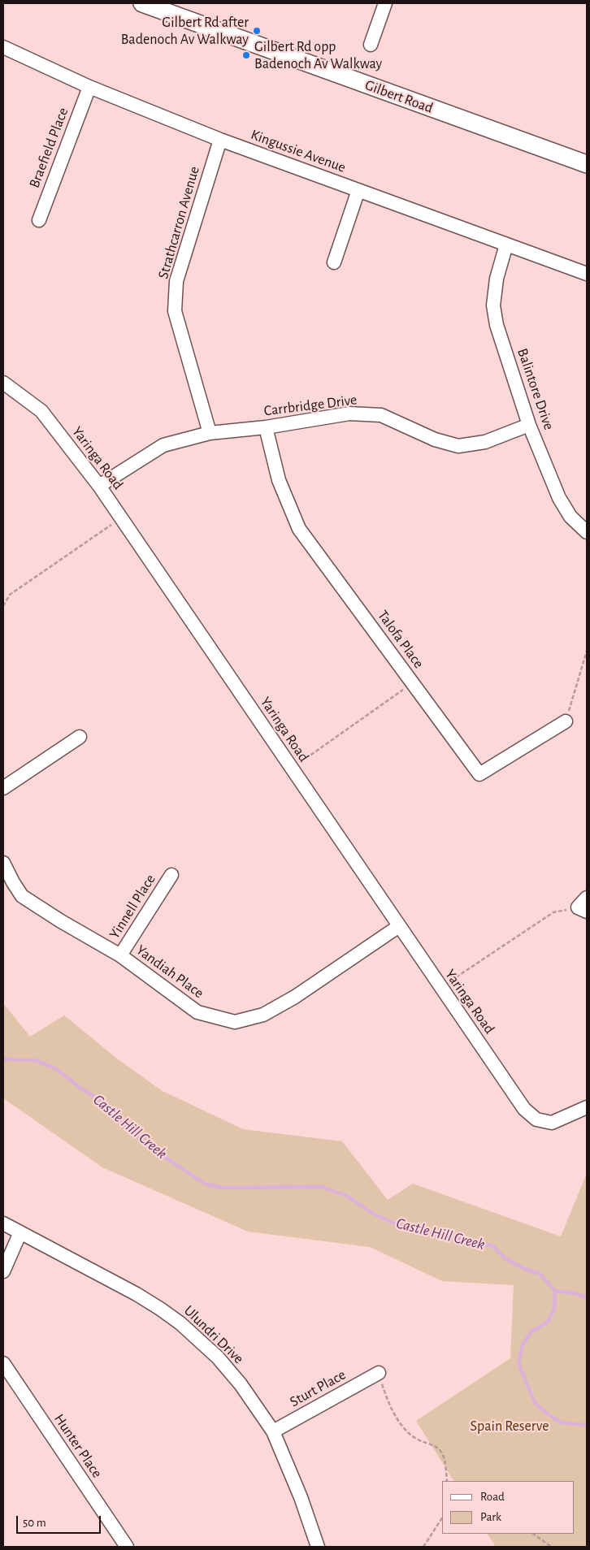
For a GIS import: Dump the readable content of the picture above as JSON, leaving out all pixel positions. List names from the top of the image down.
{
  "streets": {
    "main road": ["Gilbert Road"],
    "street": [
      "Braefield Place",
      "Kingussie Avenue",
      "Strathcarron Avenue",
      "Balintore Drive",
      "Carrbridge Drive",
      "Yaringa Road",
      "Talofa Place",
      "Yinnell Place",
      "Yandiah Place",
      "Ulundri Drive",
      "Sturt Place",
      "Hunter Place"
    ]
  },
  "crossings": [
    ["Braefield Place", "Kingussie Avenue"],
    ["Kingussie Avenue", "Strathcarron Avenue"],
    ["Kingussie Avenue", "Balintore Drive"],
    ["Strathcarron Avenue", "Carrbridge Drive"],
    ["Balintore Drive", "Carrbridge Drive"],
    ["Carrbridge Drive", "Yaringa Road"],
    ["Carrbridge Drive", "Talofa Place"],
    ["Yaringa Road", "Yandiah Place"],
    ["Yinnell Place", "Yandiah Place"],
    ["Ulundri Drive", "Sturt Place"]
  ],
  "water": ["Castle Hill Creek"],
  "parks": ["Spain Reserve"],
  "places": ["Gilbert Rd after Badenoch Av Walkway", "Gilbert Rd opp Badenoch Av Walkway"],
  "legend": ["Road", "Park"],
  "scale_bar": "50 m"
}
